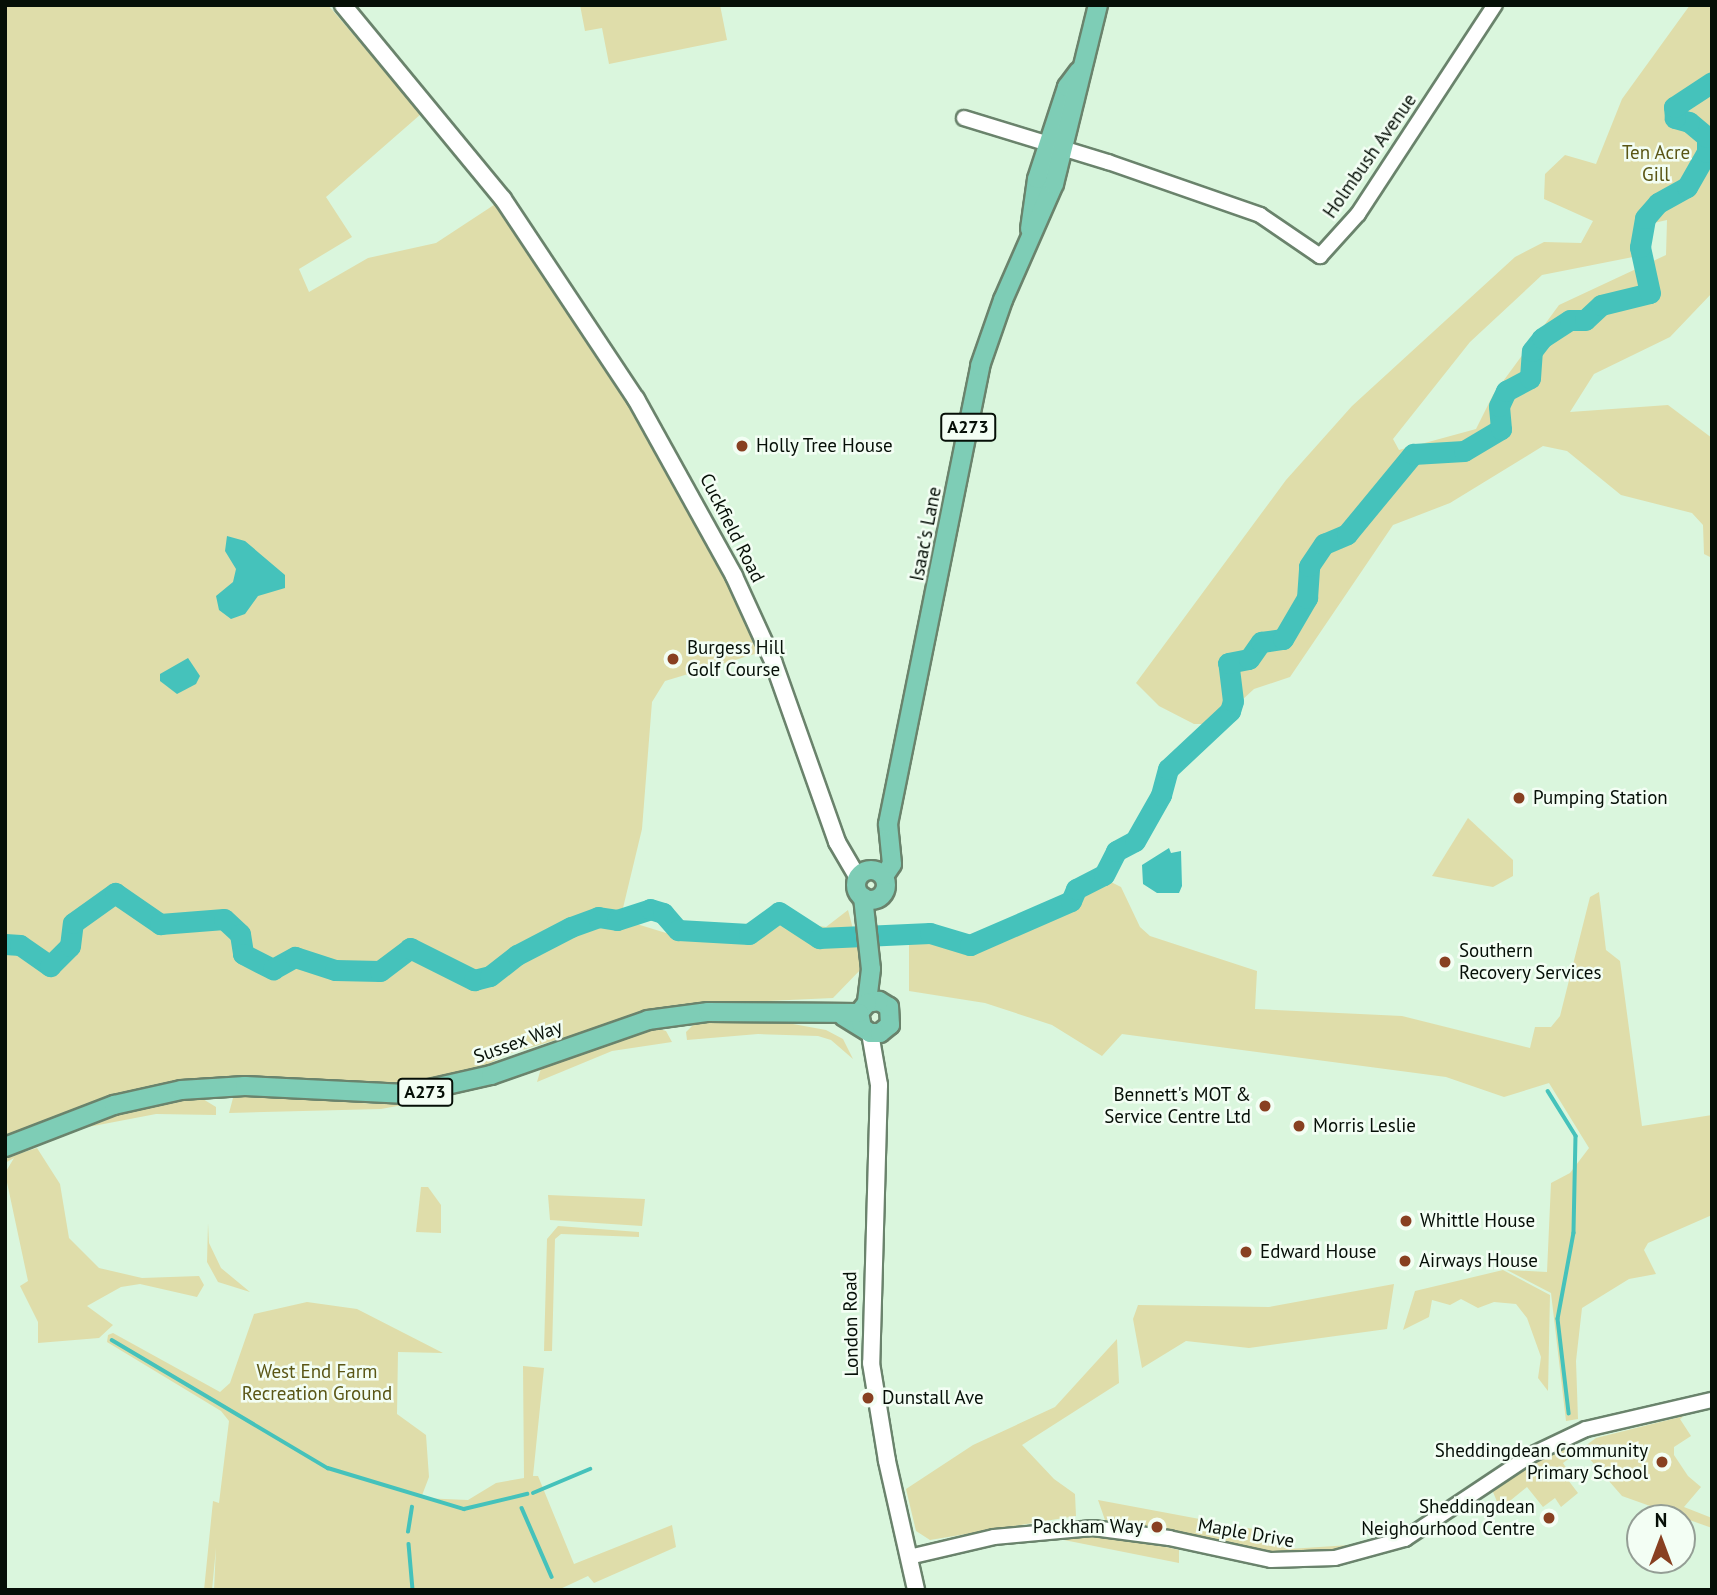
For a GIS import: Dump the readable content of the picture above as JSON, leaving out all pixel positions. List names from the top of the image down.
{
  "streets": {
    "main road": [
      "A273",
      "Cuckfield Road",
      "Isaac's Lane",
      "Sussex Way",
      "London Road"
    ],
    "street": ["Holmbush Avenue", "Maple Drive"]
  },
  "crossings": [
    ["Holmbush Avenue", "Isaac's Lane"],
    ["Cuckfield Road", "Isaac's Lane"],
    ["Isaac's Lane", "London Road"],
    ["Sussex Way", "London Road"],
    ["London Road", "Maple Drive"]
  ],
  "parks": ["Ten Acre Gill", "West End Farm Recreation Ground"],
  "places": [
    "Holly Tree House",
    "Burgess Hill Golf Course",
    "Pumping Station",
    "Southern Recovery Services",
    "Bennett's MOT & Service Centre Ltd",
    "Morris Leslie",
    "Whittle House",
    "Edward House",
    "Airways House",
    "Dunstall Ave",
    "Sheddingdean Community Primary School",
    "Sheddingdean Neighourhood Centre",
    "Packham Way"
  ],
  "north": "top"
}
